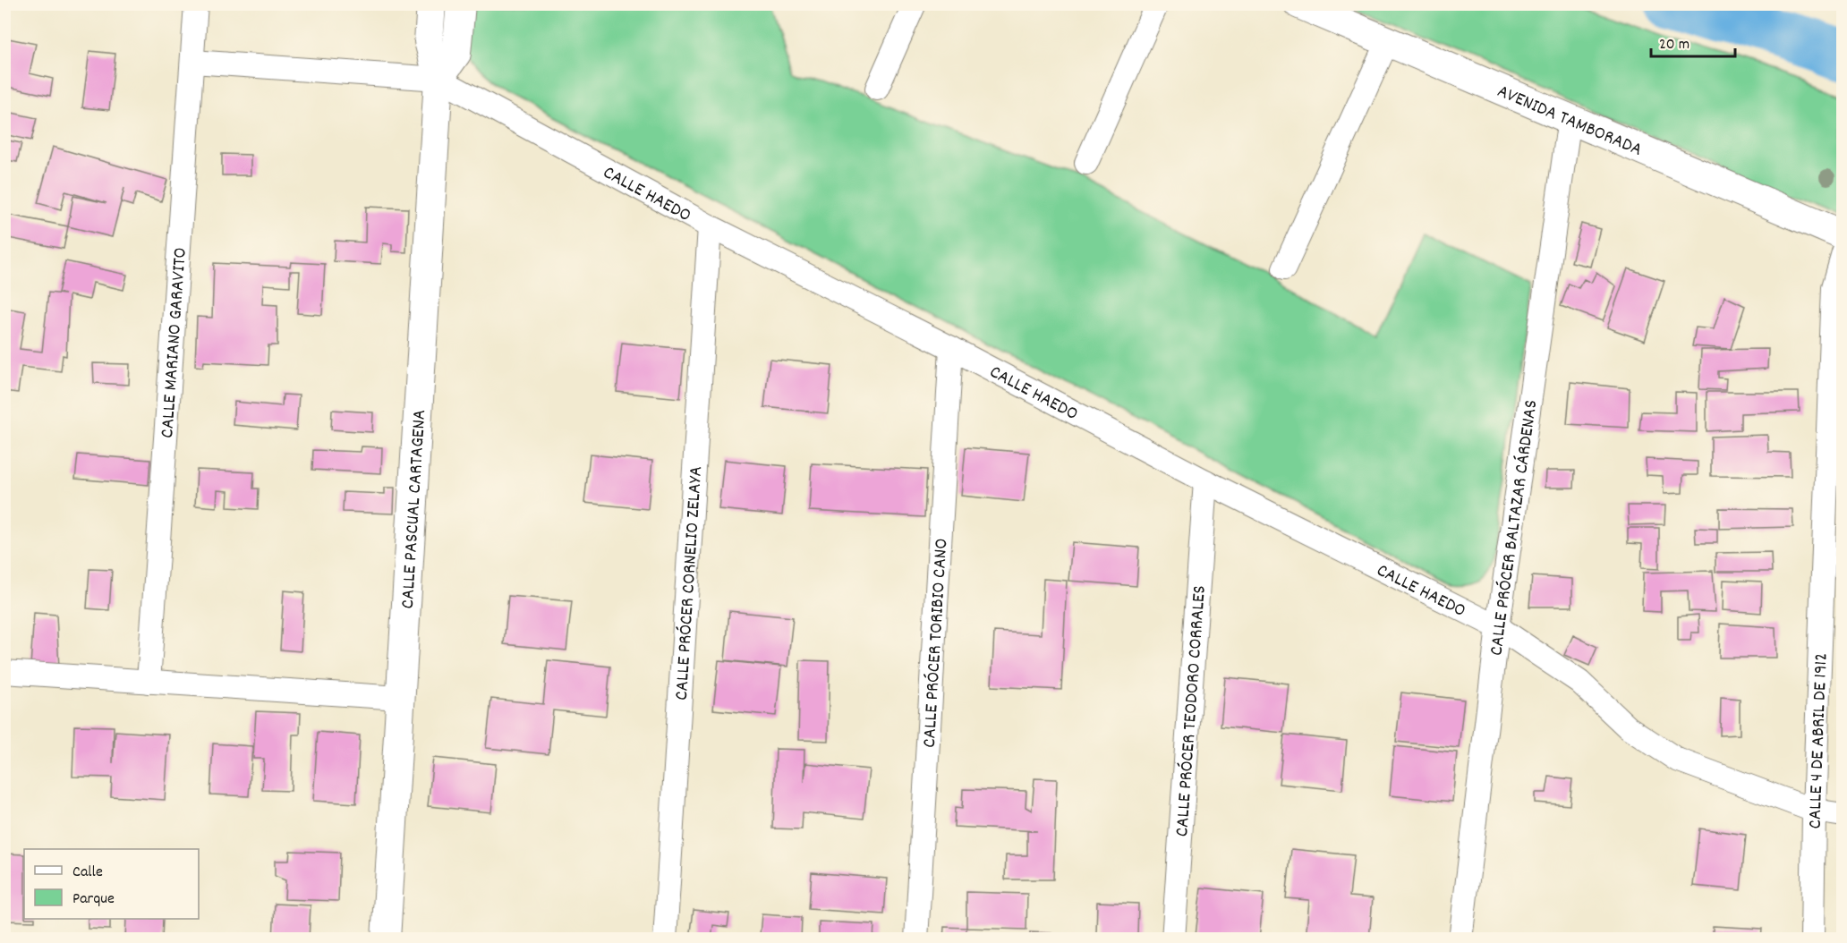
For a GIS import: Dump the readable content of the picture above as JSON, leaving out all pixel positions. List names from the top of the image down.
{
  "streets": {
    "main road": ["AVENIDA TAMBORADA"],
    "street": [
      "CALLE HAEDO",
      "CALLE MARIANO GARAVITO",
      "CALLE PASCUAL CARTAGENA",
      "CALLE PRÓCER BALTAZAR CÁRDENAS",
      "CALLE PRÓCER CORNELIO ZELAYA",
      "CALLE PRÓCER TORIBIO CANO",
      "CALLE PRÓCER TEODORO CORRALES",
      "CALLE 4 DE ABRIL DE 1912"
    ]
  },
  "crossings": [
    ["AVENIDA TAMBORADA", "CALLE PRÓCER BALTAZAR CÁRDENAS"],
    ["CALLE HAEDO", "CALLE MARIANO GARAVITO"],
    ["CALLE HAEDO", "CALLE PASCUAL CARTAGENA"],
    ["CALLE HAEDO", "CALLE PRÓCER BALTAZAR CÁRDENAS"],
    ["CALLE HAEDO", "CALLE PRÓCER CORNELIO ZELAYA"],
    ["CALLE HAEDO", "CALLE PRÓCER TORIBIO CANO"],
    ["CALLE HAEDO", "CALLE PRÓCER TEODORO CORRALES"],
    ["CALLE HAEDO", "CALLE 4 DE ABRIL DE 1912"]
  ],
  "legend": ["Calle", "Parque"],
  "scale_bar": "20 m"
}
